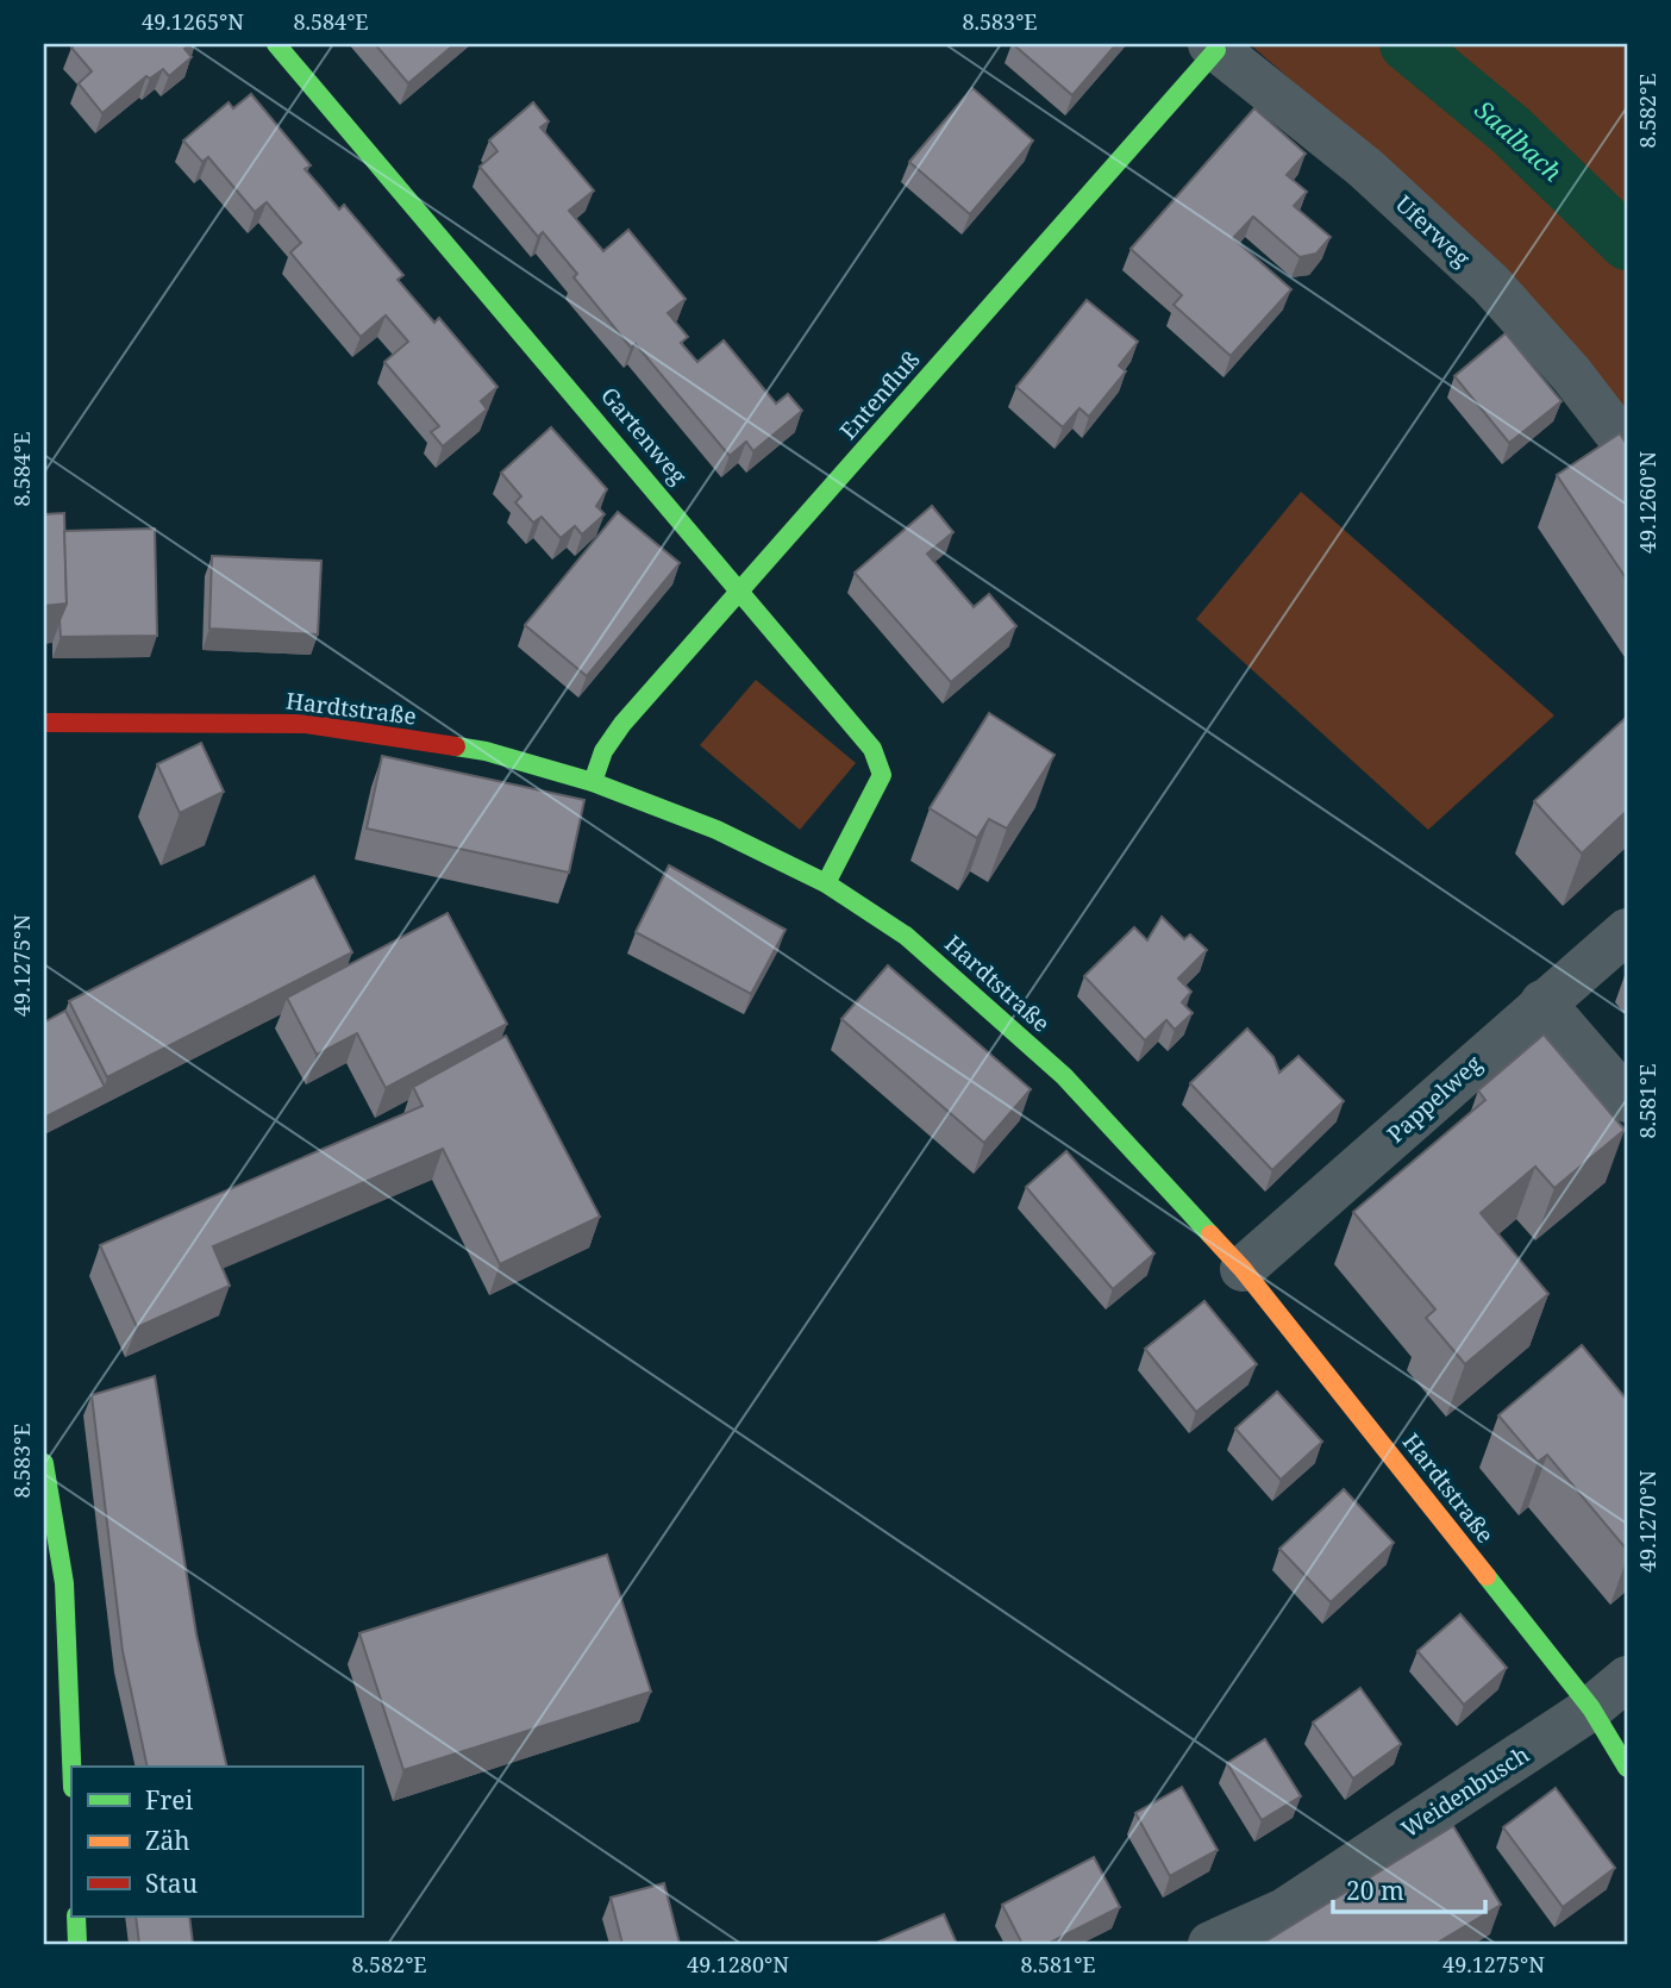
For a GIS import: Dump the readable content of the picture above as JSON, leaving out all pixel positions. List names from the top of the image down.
{
  "streets": {
    "street": [
      "Uferweg",
      "Entenfluß",
      "Gartenweg",
      "Hardtstraße",
      "Pappelweg",
      "Weidenbusch"
    ]
  },
  "crossings": [
    ["Uferweg", "Entenfluß"],
    ["Entenfluß", "Gartenweg"],
    ["Entenfluß", "Hardtstraße"],
    ["Gartenweg", "Hardtstraße"],
    ["Hardtstraße", "Pappelweg"],
    ["Hardtstraße", "Weidenbusch"]
  ],
  "water": ["Saalbach"],
  "legend": ["Frei", "Zäh", "Stau"],
  "scale_bar": "20 m",
  "coordinates": [
    "49.1265°N",
    "8.584°E",
    "8.583°E",
    "8.582°E",
    "49.1260°N",
    "49.1275°N",
    "8.581°E",
    "49.1270°N",
    "49.1280°N"
  ]
}
